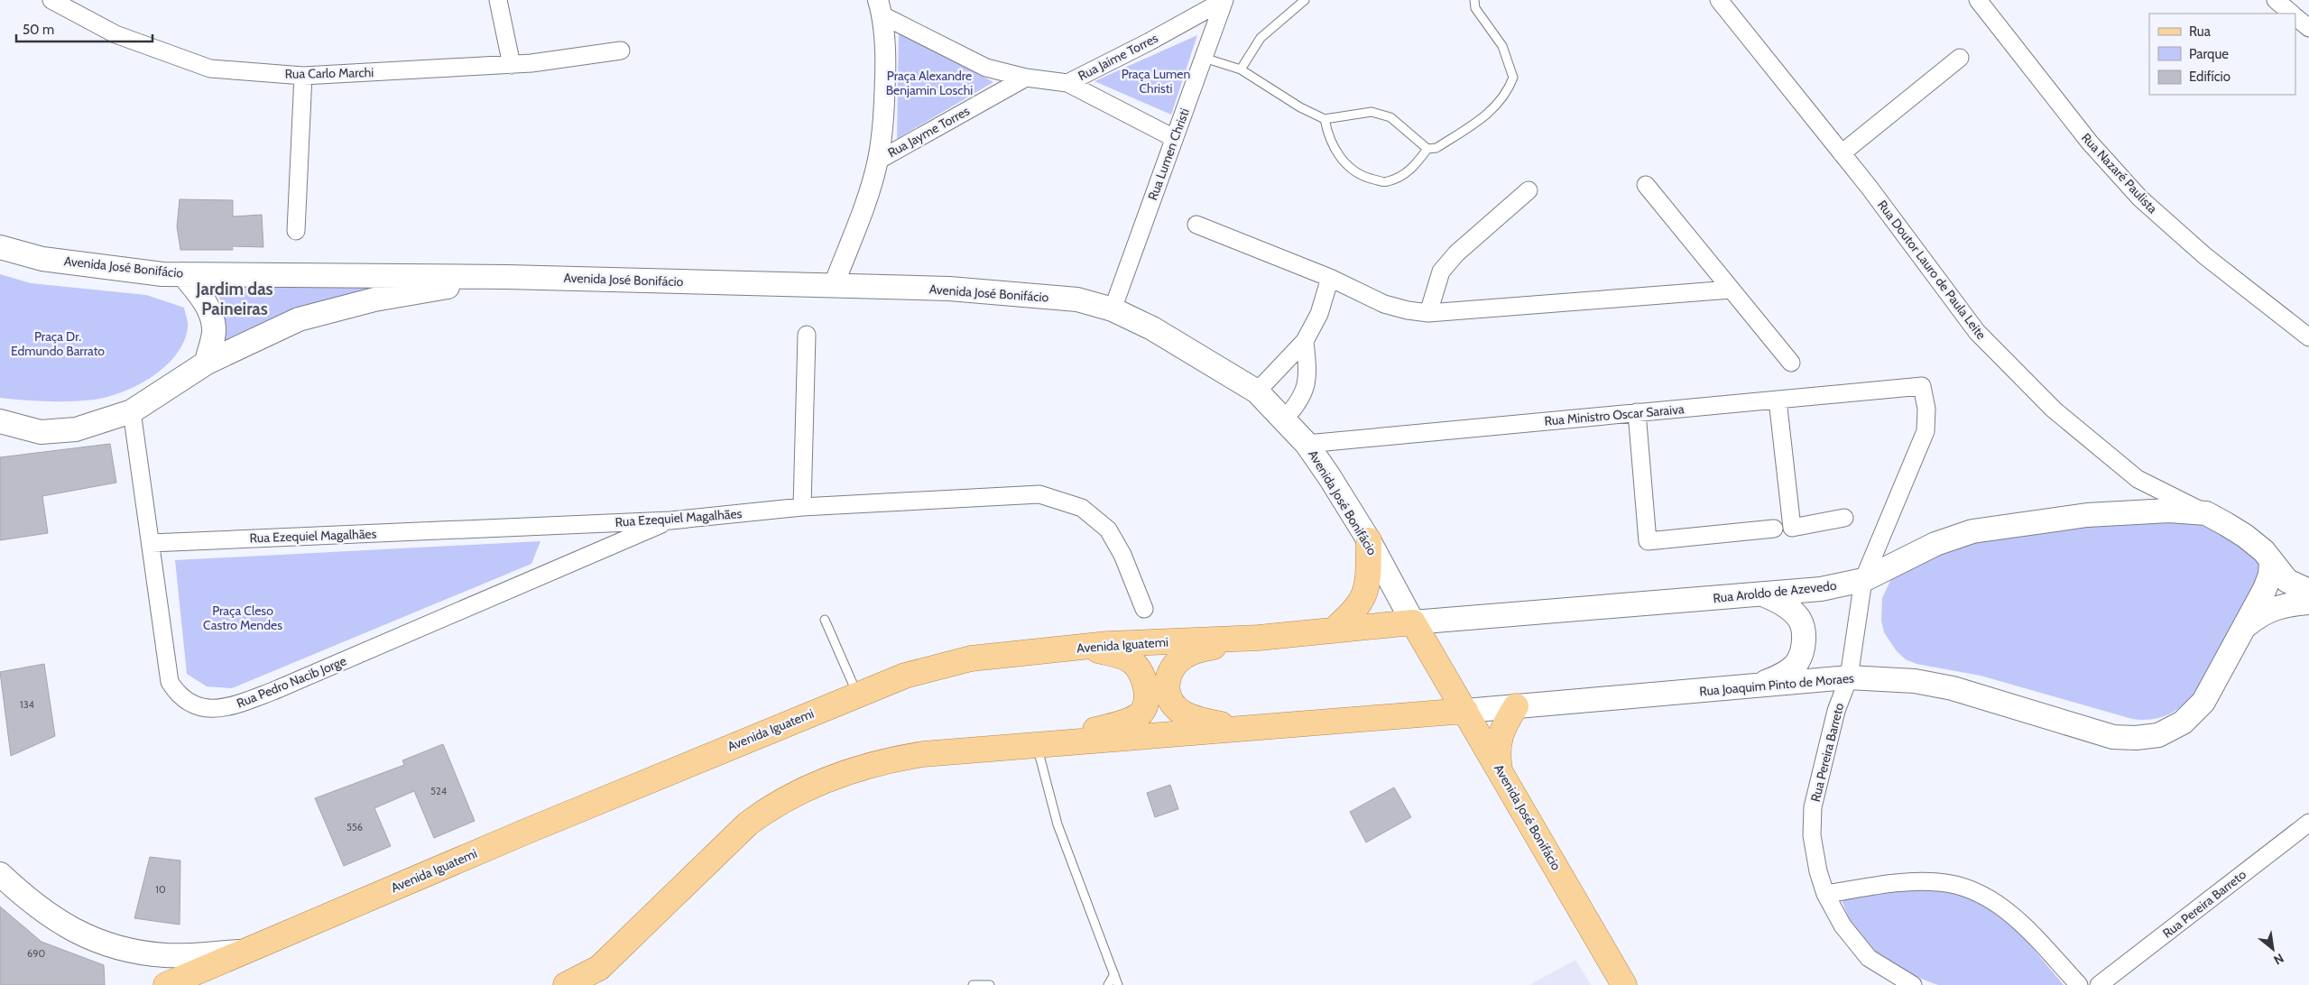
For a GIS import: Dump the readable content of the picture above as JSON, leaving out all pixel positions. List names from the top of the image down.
{
  "streets": {
    "main road": [
      "Avenida José Bonifácio",
      "Rua Aroldo de Azevedo",
      "Avenida Iguatemi",
      "Rua Joaquim Pinto de Moraes"
    ],
    "street": [
      "Rua Jaime Torres",
      "Rua Carlo Marchi",
      "Rua Jayme Torres",
      "Rua Lumen Christi",
      "Rua Nazaré Paulista",
      "Rua Doutor Lauro de Paula Leite",
      "Rua Ministro Oscar Saraiva",
      "Rua Ezequiel Magalhães",
      "Rua Pedro Nacib Jorge",
      "Rua Pereira Barreto"
    ]
  },
  "crossings": [
    ["Rua Jaime Torres", "Rua Jayme Torres"],
    ["Rua Jaime Torres", "Rua Lumen Christi"],
    ["Rua Lumen Christi", "Avenida José Bonifácio"],
    ["Avenida José Bonifácio", "Rua Ministro Oscar Saraiva"],
    ["Avenida José Bonifácio", "Rua Aroldo de Azevedo"],
    ["Avenida José Bonifácio", "Avenida Iguatemi"],
    ["Avenida José Bonifácio", "Rua Joaquim Pinto de Moraes"],
    ["Rua Doutor Lauro de Paula Leite", "Rua Aroldo de Azevedo"],
    ["Rua Ministro Oscar Saraiva", "Rua Pereira Barreto"],
    ["Rua Ezequiel Magalhães", "Rua Pedro Nacib Jorge"],
    ["Rua Aroldo de Azevedo", "Avenida Iguatemi"],
    ["Rua Aroldo de Azevedo", "Rua Joaquim Pinto de Moraes"],
    ["Rua Aroldo de Azevedo", "Rua Pereira Barreto"],
    ["Rua Joaquim Pinto de Moraes", "Rua Pereira Barreto"]
  ],
  "districts": ["Jardim das Paineiras"],
  "parks": [
    "Praça Lumen Christi",
    "Praça Alexandre Benjamin Loschi",
    "Praça Dr. Edmundo Barrato",
    "Praça Cleso Castro Mendes"
  ],
  "house_numbers": [
    "134",
    "524",
    "556",
    "10",
    "690"
  ],
  "legend": ["Rua", "Parque", "Edifício"],
  "scale_bar": "50 m",
  "north": "bottom right"
}
